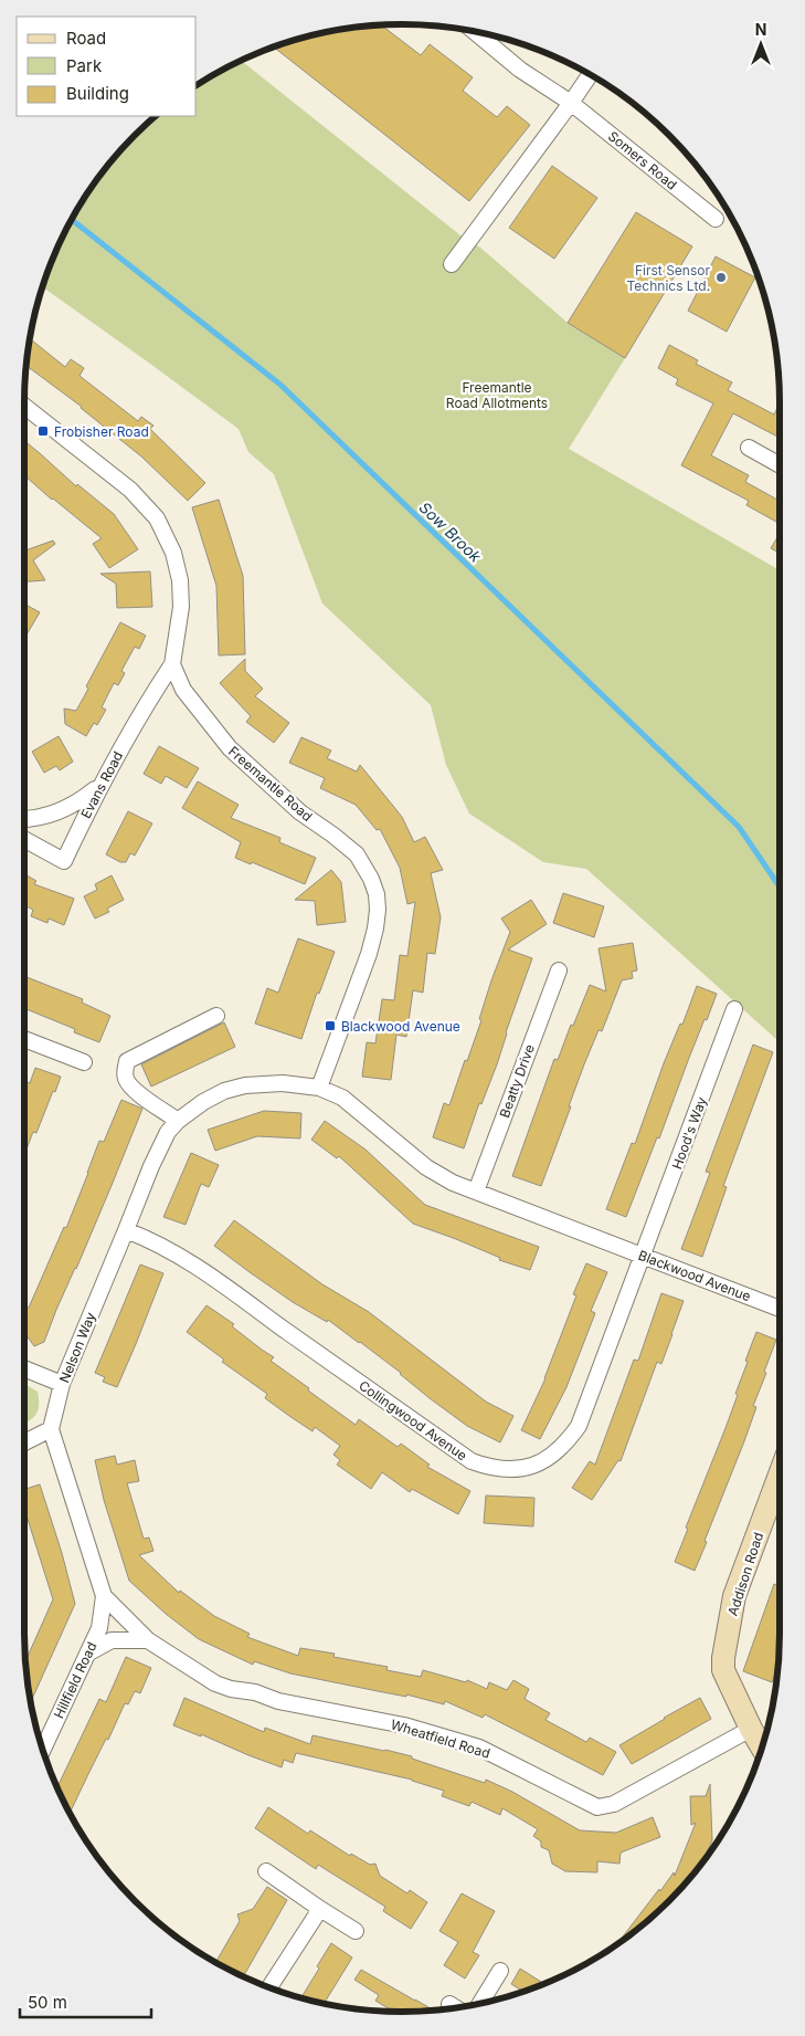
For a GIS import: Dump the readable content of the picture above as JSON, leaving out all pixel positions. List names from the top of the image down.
{
  "streets": {
    "street": [
      "Somers Road",
      "Freemantle Road",
      "Evans Road",
      "Beatty Drive",
      "Hood's Way",
      "Blackwood Avenue",
      "Nelson Way",
      "Collingwood Avenue",
      "Addison Road",
      "Hillfield Road",
      "Wheatfield Road"
    ]
  },
  "crossings": [
    ["Freemantle Road", "Evans Road"],
    ["Freemantle Road", "Blackwood Avenue"],
    ["Beatty Drive", "Blackwood Avenue"],
    ["Hood's Way", "Blackwood Avenue"],
    ["Hood's Way", "Collingwood Avenue"],
    ["Blackwood Avenue", "Nelson Way"],
    ["Blackwood Avenue", "Collingwood Avenue"],
    ["Nelson Way", "Collingwood Avenue"],
    ["Nelson Way", "Wheatfield Road"],
    ["Addison Road", "Wheatfield Road"],
    ["Hillfield Road", "Wheatfield Road"]
  ],
  "water": ["Sow Brook"],
  "parks": ["Freemantle Road Allotments"],
  "places": {
    "other": ["First Sensor Technics Ltd."],
    "transit": ["Frobisher Road", "Blackwood Avenue"]
  },
  "legend": ["Road", "Park", "Building"],
  "scale_bar": "50 m",
  "north": "top"
}
